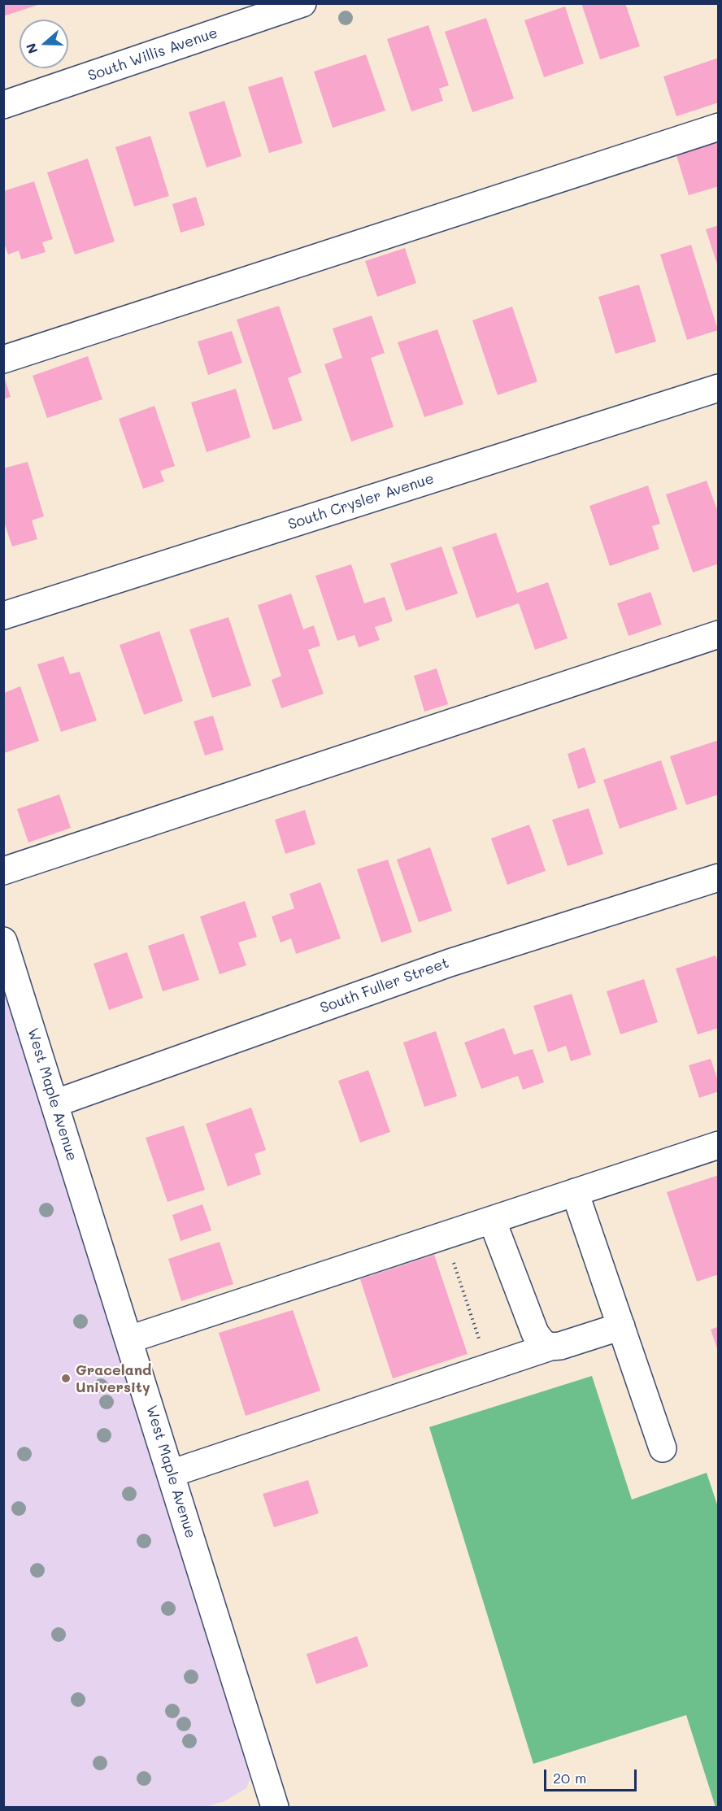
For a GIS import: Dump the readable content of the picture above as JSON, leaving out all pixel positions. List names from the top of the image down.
{
  "streets": {
    "street": [
      "South Willis Avenue",
      "South Crysler Avenue",
      "South Fuller Street",
      "West Maple Avenue"
    ]
  },
  "crossings": [
    ["South Fuller Street", "West Maple Avenue"]
  ],
  "places": ["Graceland University"],
  "scale_bar": "20 m",
  "north": "left"
}
